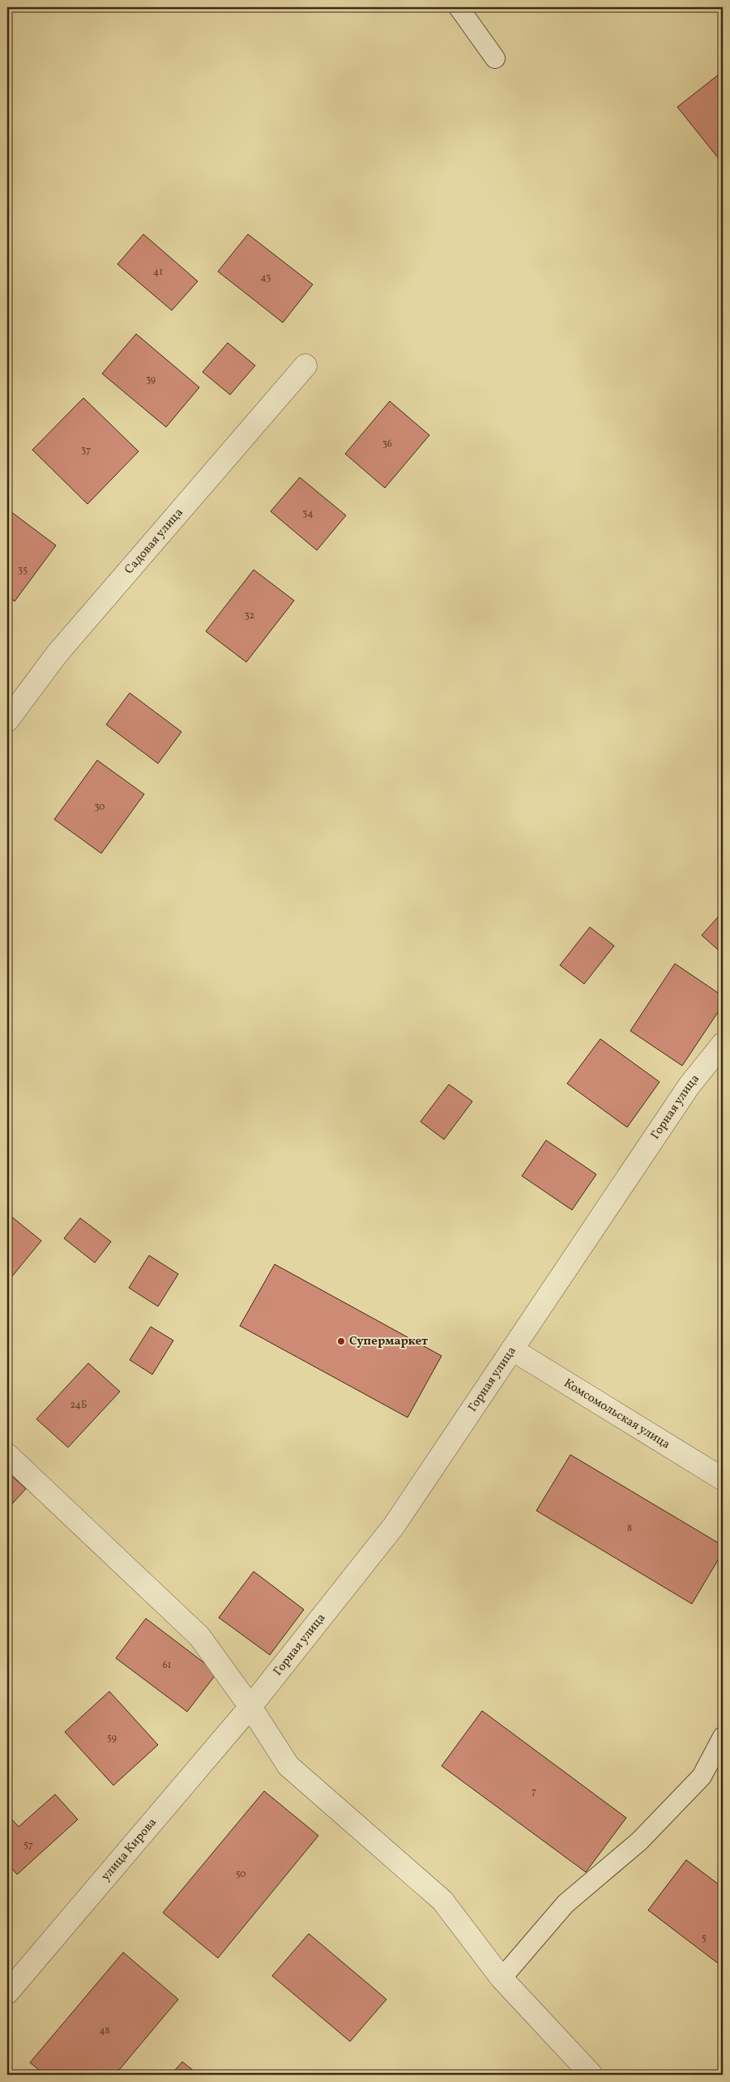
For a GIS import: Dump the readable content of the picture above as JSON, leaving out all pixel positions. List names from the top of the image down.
{
  "streets": {
    "street": [
      "Садовая улица",
      "Горная улица",
      "Комсомольская улица",
      "улица Кирова"
    ]
  },
  "crossings": [
    ["Горная улица", "Комсомольская улица"],
    ["Горная улица", "улица Кирова"]
  ],
  "places": ["Супермаркет"],
  "house_numbers": [
    "41",
    "43",
    "39",
    "36",
    "37",
    "34",
    "35",
    "32",
    "30",
    "24Б",
    "8",
    "61",
    "59",
    "7",
    "57",
    "50",
    "5",
    "48"
  ]
}
